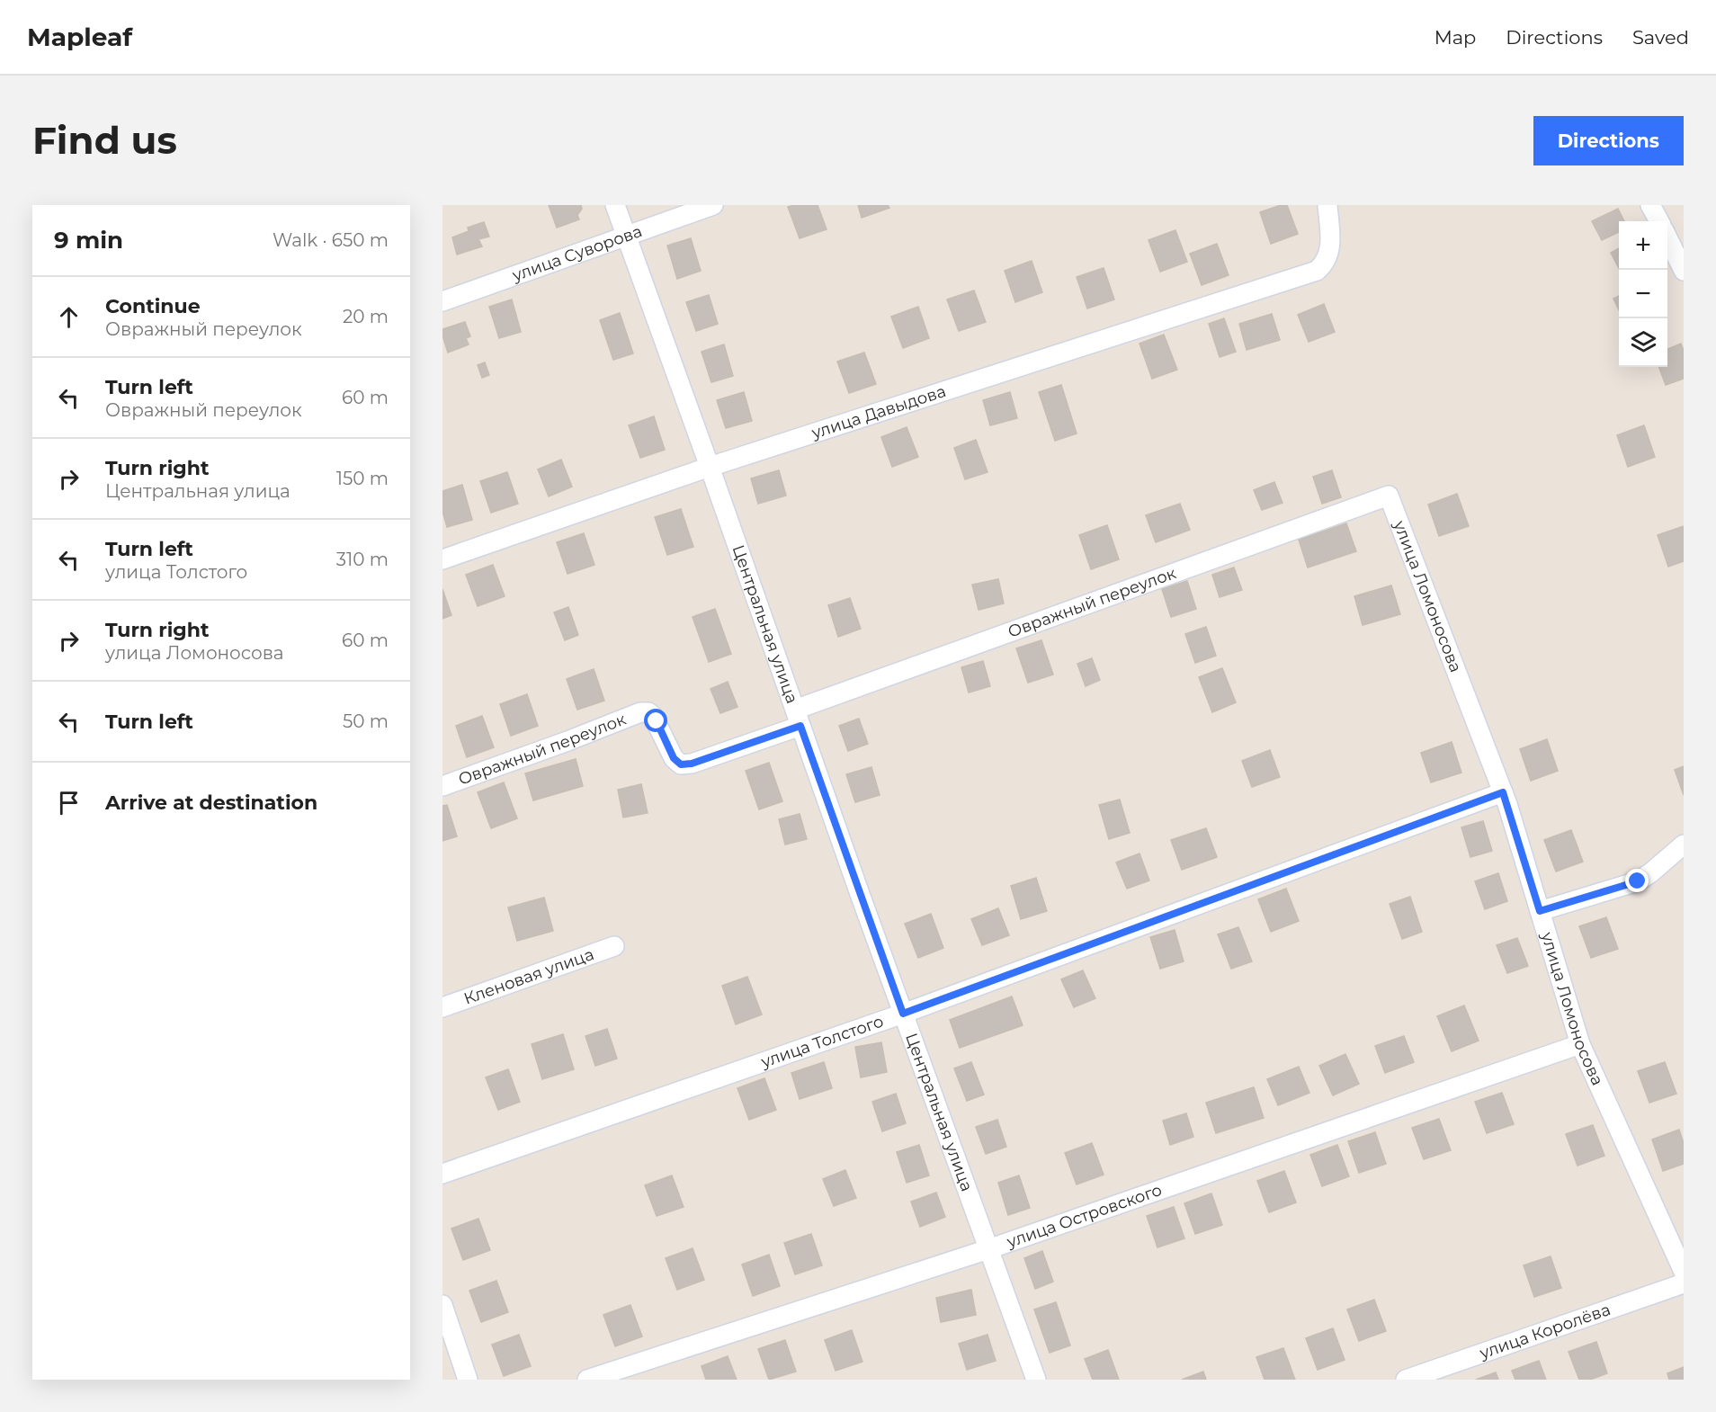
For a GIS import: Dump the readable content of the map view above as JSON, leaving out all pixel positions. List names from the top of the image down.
{
  "streets": {
    "street": [
      "улица Суворова",
      "улица Давыдова",
      "улица Ломоносова",
      "Овражный переулок",
      "Центральная улица",
      "Кленовая улица",
      "улица Толстого",
      "улица Островского",
      "улица Королёва"
    ]
  },
  "crossings": [
    ["улица Суворова", "Центральная улица"],
    ["улица Давыдова", "Центральная улица"],
    ["улица Ломоносова", "Овражный переулок"],
    ["улица Ломоносова", "улица Толстого"],
    ["улица Ломоносова", "улица Островского"],
    ["Овражный переулок", "Центральная улица"],
    ["Центральная улица", "улица Толстого"],
    ["Центральная улица", "улица Островского"]
  ],
  "page": {
    "header": "Mapleaf",
    "nav": ["Map", "Directions", "Saved"],
    "buttons": "Directions",
    "title": "Find us",
    "heading": ["9 min", "Walk · 650 m"],
    "map_buttons": ["+", "−"],
    "list": [
      ["Continue", "Овражный переулок", "20 m"],
      ["Turn left", "Овражный переулок", "60 m"],
      ["Turn right", "Центральная улица", "150 m"],
      ["Turn left", "улица Толстого", "310 m"],
      ["Turn right", "улица Ломоносова", "60 m"],
      ["Turn left", "50 m"],
      "Arrive at destination"
    ]
  }
}
